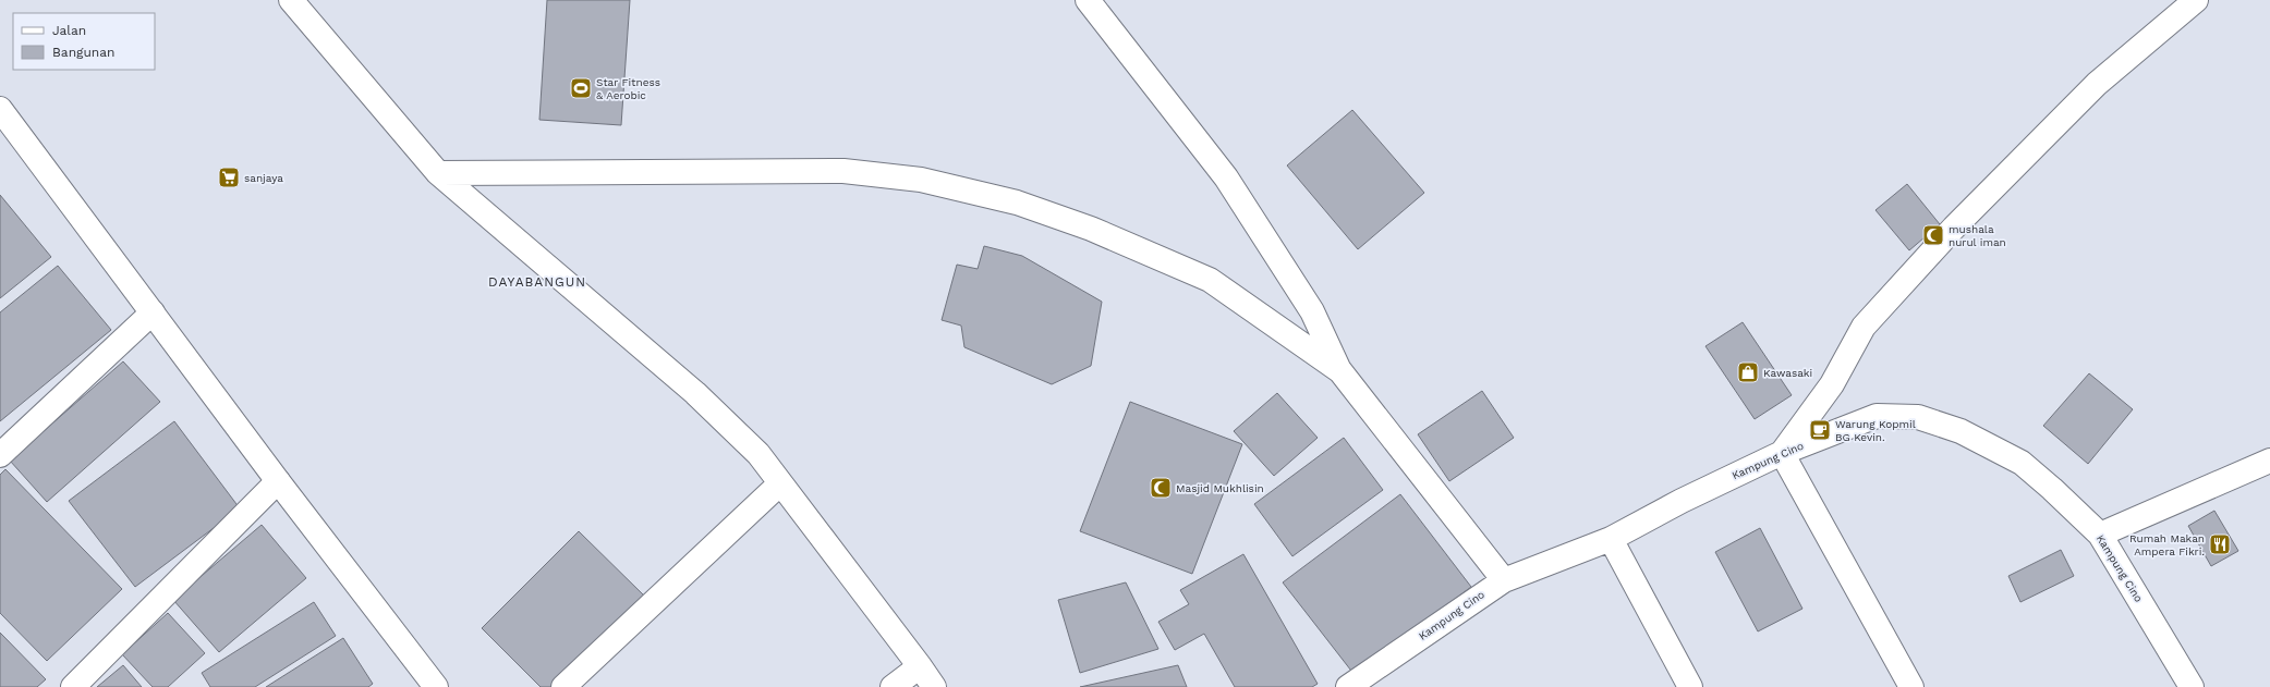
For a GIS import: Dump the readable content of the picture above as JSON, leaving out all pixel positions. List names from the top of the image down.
{
  "streets": {
    "street": ["Kampung Cino"]
  },
  "districts": ["DAYABANGUN"],
  "places": {
    "sports": ["Star Fitness & Aerobic"],
    "supermarket": ["sanjaya"],
    "mosque": ["mushala nurul iman", "Masjid Mukhlisin"],
    "shop": ["Kawasaki"],
    "cafe": ["Warung Kopmil BG Kevin."],
    "restaurant": ["Rumah Makan Ampera Fikri."]
  },
  "legend": ["Jalan", "Bangunan"]
}
